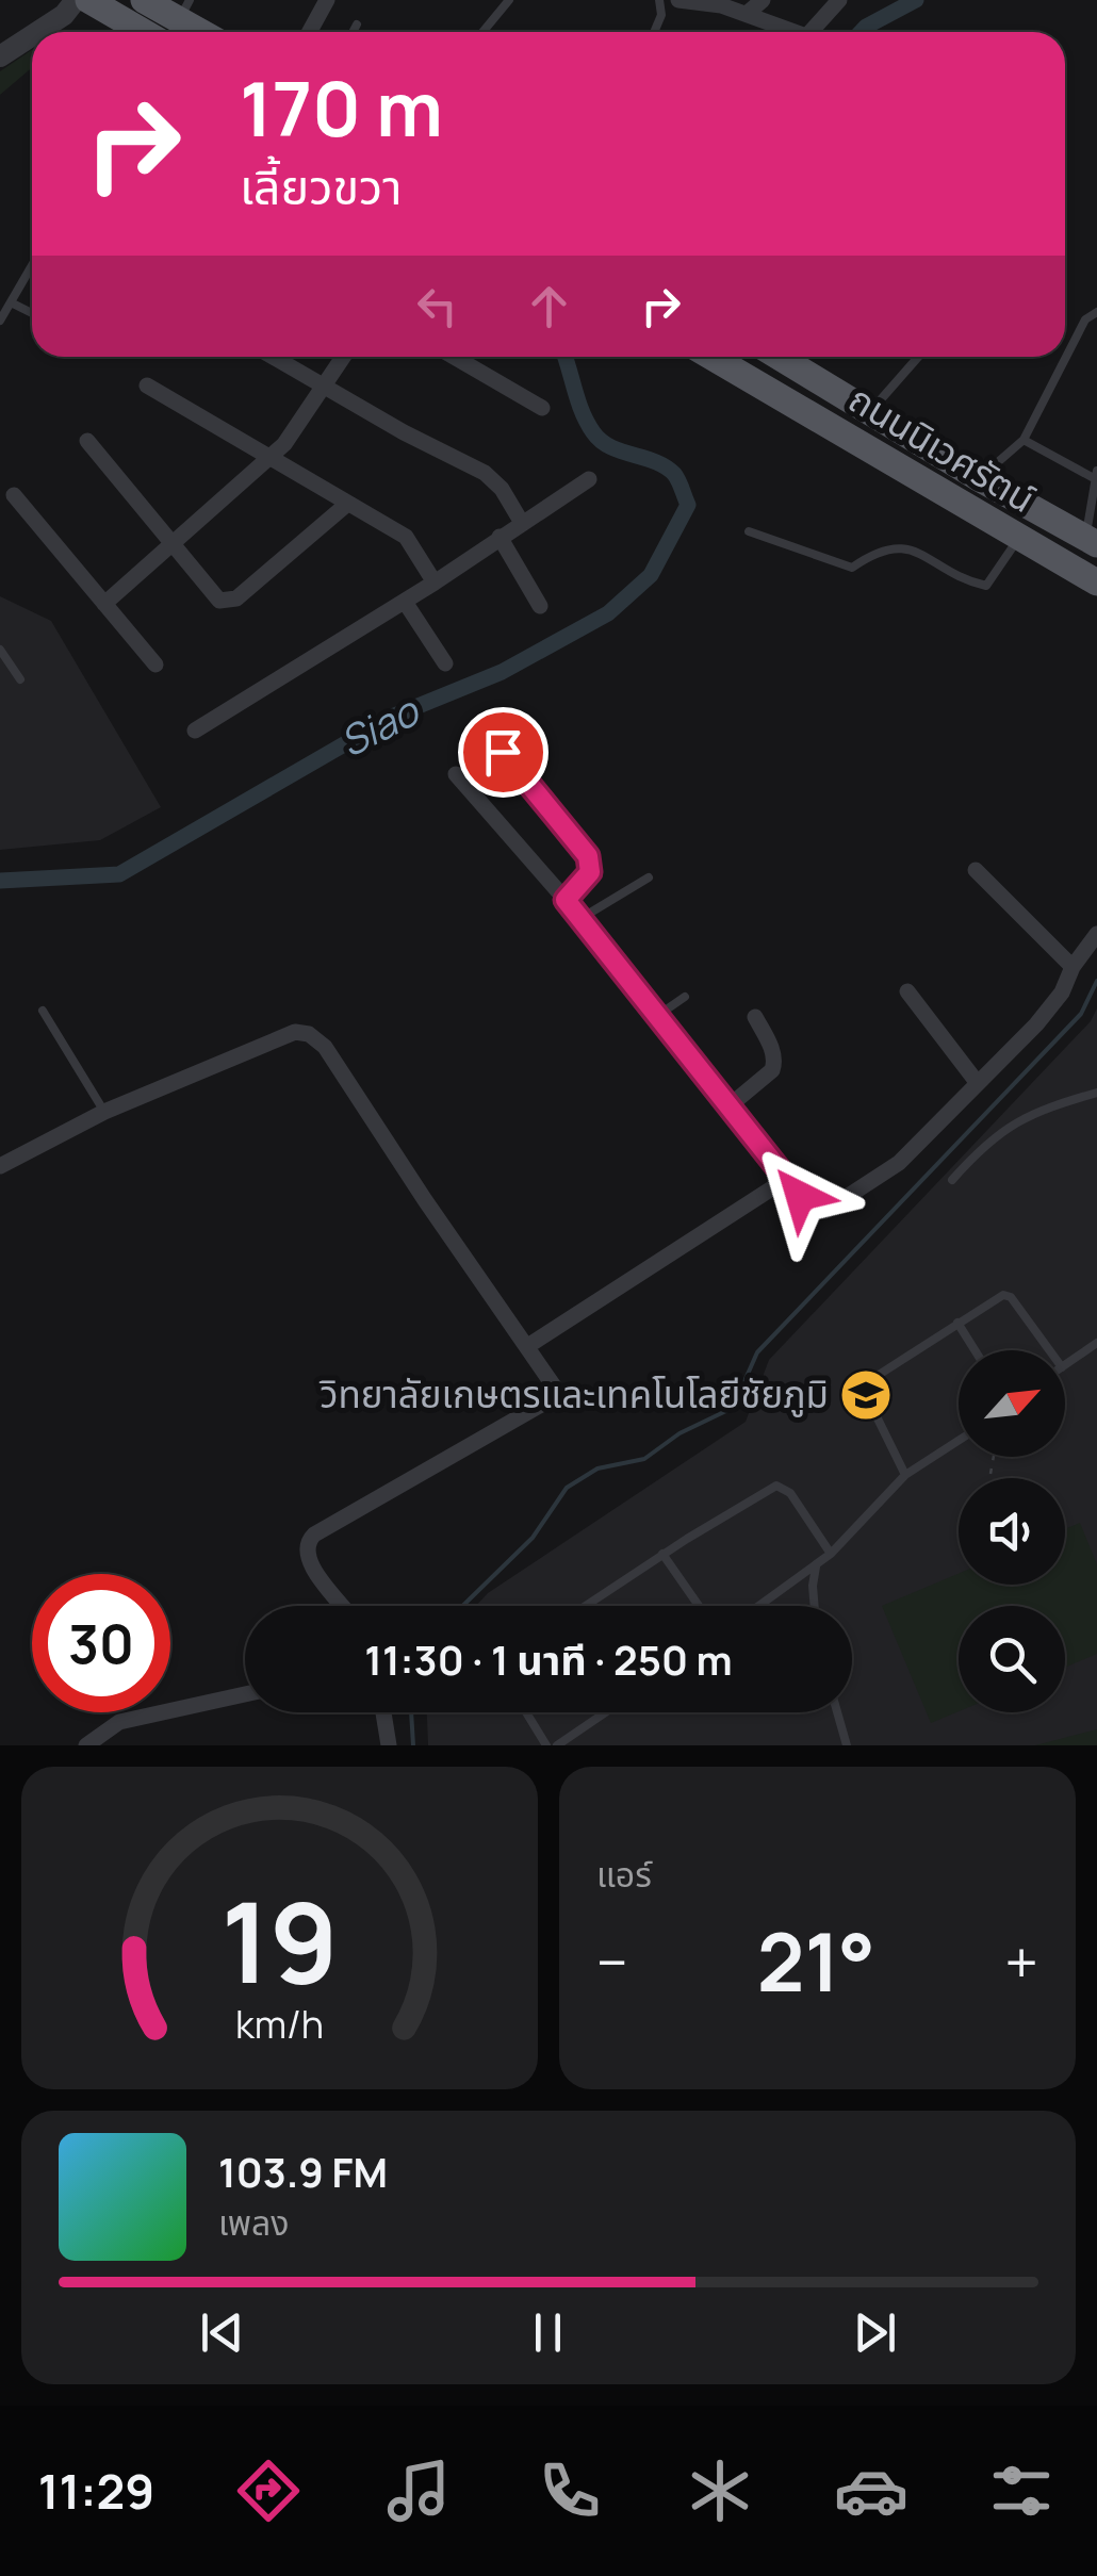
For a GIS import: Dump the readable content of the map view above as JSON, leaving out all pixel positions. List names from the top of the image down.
{
  "streets": {
    "main road": ["ถนนนิเวศรัตน์"]
  },
  "water": ["Siao"],
  "places": {
    "school or university": ["วิทยาลัยเกษตรและเทคโนโลยีชัยภูมิ"]
  },
  "north": "top right",
  "page": {
    "turn": ["170 m", "เลี้ยวขวา"],
    "limit": "30",
    "trip": "11:30 · 1 นาที · 250 m",
    "tile": "แอร์",
    "heat": ["−", "21°", "+"],
    "song": ["103.9 FM", "เพลง"],
    "tabs": "11:29",
    "gauge": ["19", "km/h"]
  }
}
